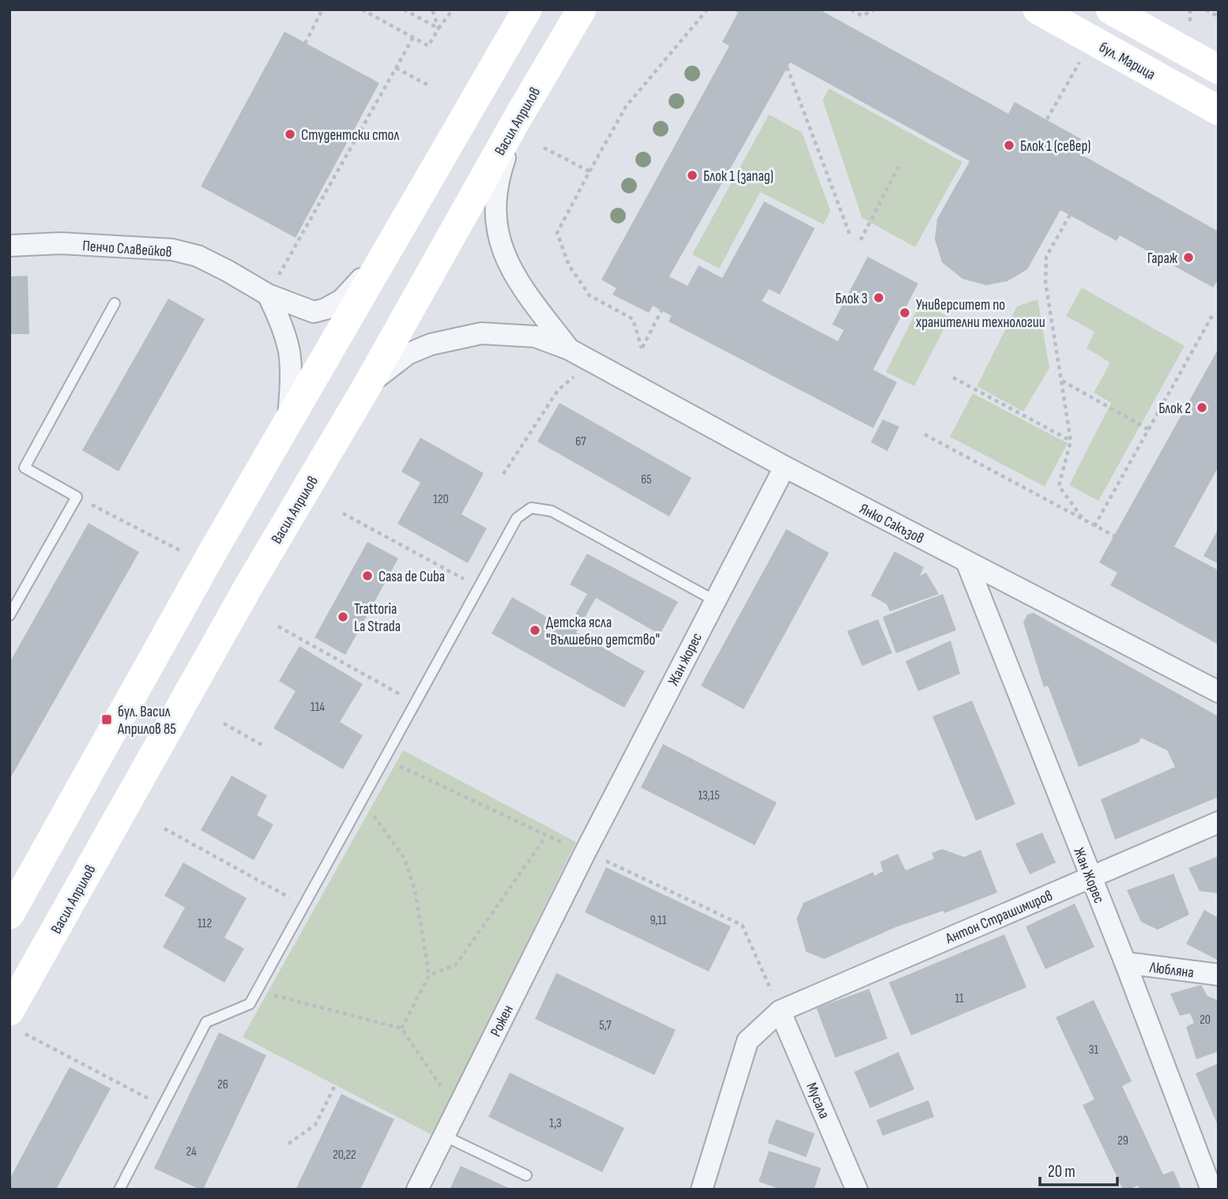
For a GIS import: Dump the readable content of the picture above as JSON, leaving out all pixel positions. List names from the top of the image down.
{
  "streets": {
    "main road": ["бул. Марица", "Васил Априлов"],
    "street": [
      "Пенчо Славейков",
      "Янко Сакъзов",
      "Жан жорес",
      "Жан Жорес",
      "Антон Страшимиров",
      "Любляна",
      "Рожен",
      "Мусала"
    ]
  },
  "crossings": [
    ["Васил Априлов", "Янко Сакъзов"],
    ["Янко Сакъзов", "Жан жорес"],
    ["Янко Сакъзов", "Жан Жорес"],
    ["Жан жорес", "Рожен"],
    ["Жан Жорес", "Антон Страшимиров"],
    ["Жан Жорес", "Любляна"],
    ["Антон Страшимиров", "Мусала"]
  ],
  "places": {
    "other": [
      "Студентски стол",
      "Блок 1 (север)",
      "Блок 1 (запад)",
      "Гараж",
      "Блок 3",
      "Университет по хранителни технологии",
      "Блок 2",
      "Casa de Cuba",
      "Trattoria La Strada",
      "Детска ясла \"Вълшебно детство\""
    ],
    "transit": ["бул. Васил Априлов 85"]
  },
  "house_numbers": [
    "67",
    "65",
    "120",
    "114",
    "13,15",
    "9,11",
    "112",
    "11",
    "20",
    "5,7",
    "31",
    "26",
    "1,3",
    "29",
    "24",
    "20,22"
  ],
  "scale_bar": "20 m"
}
